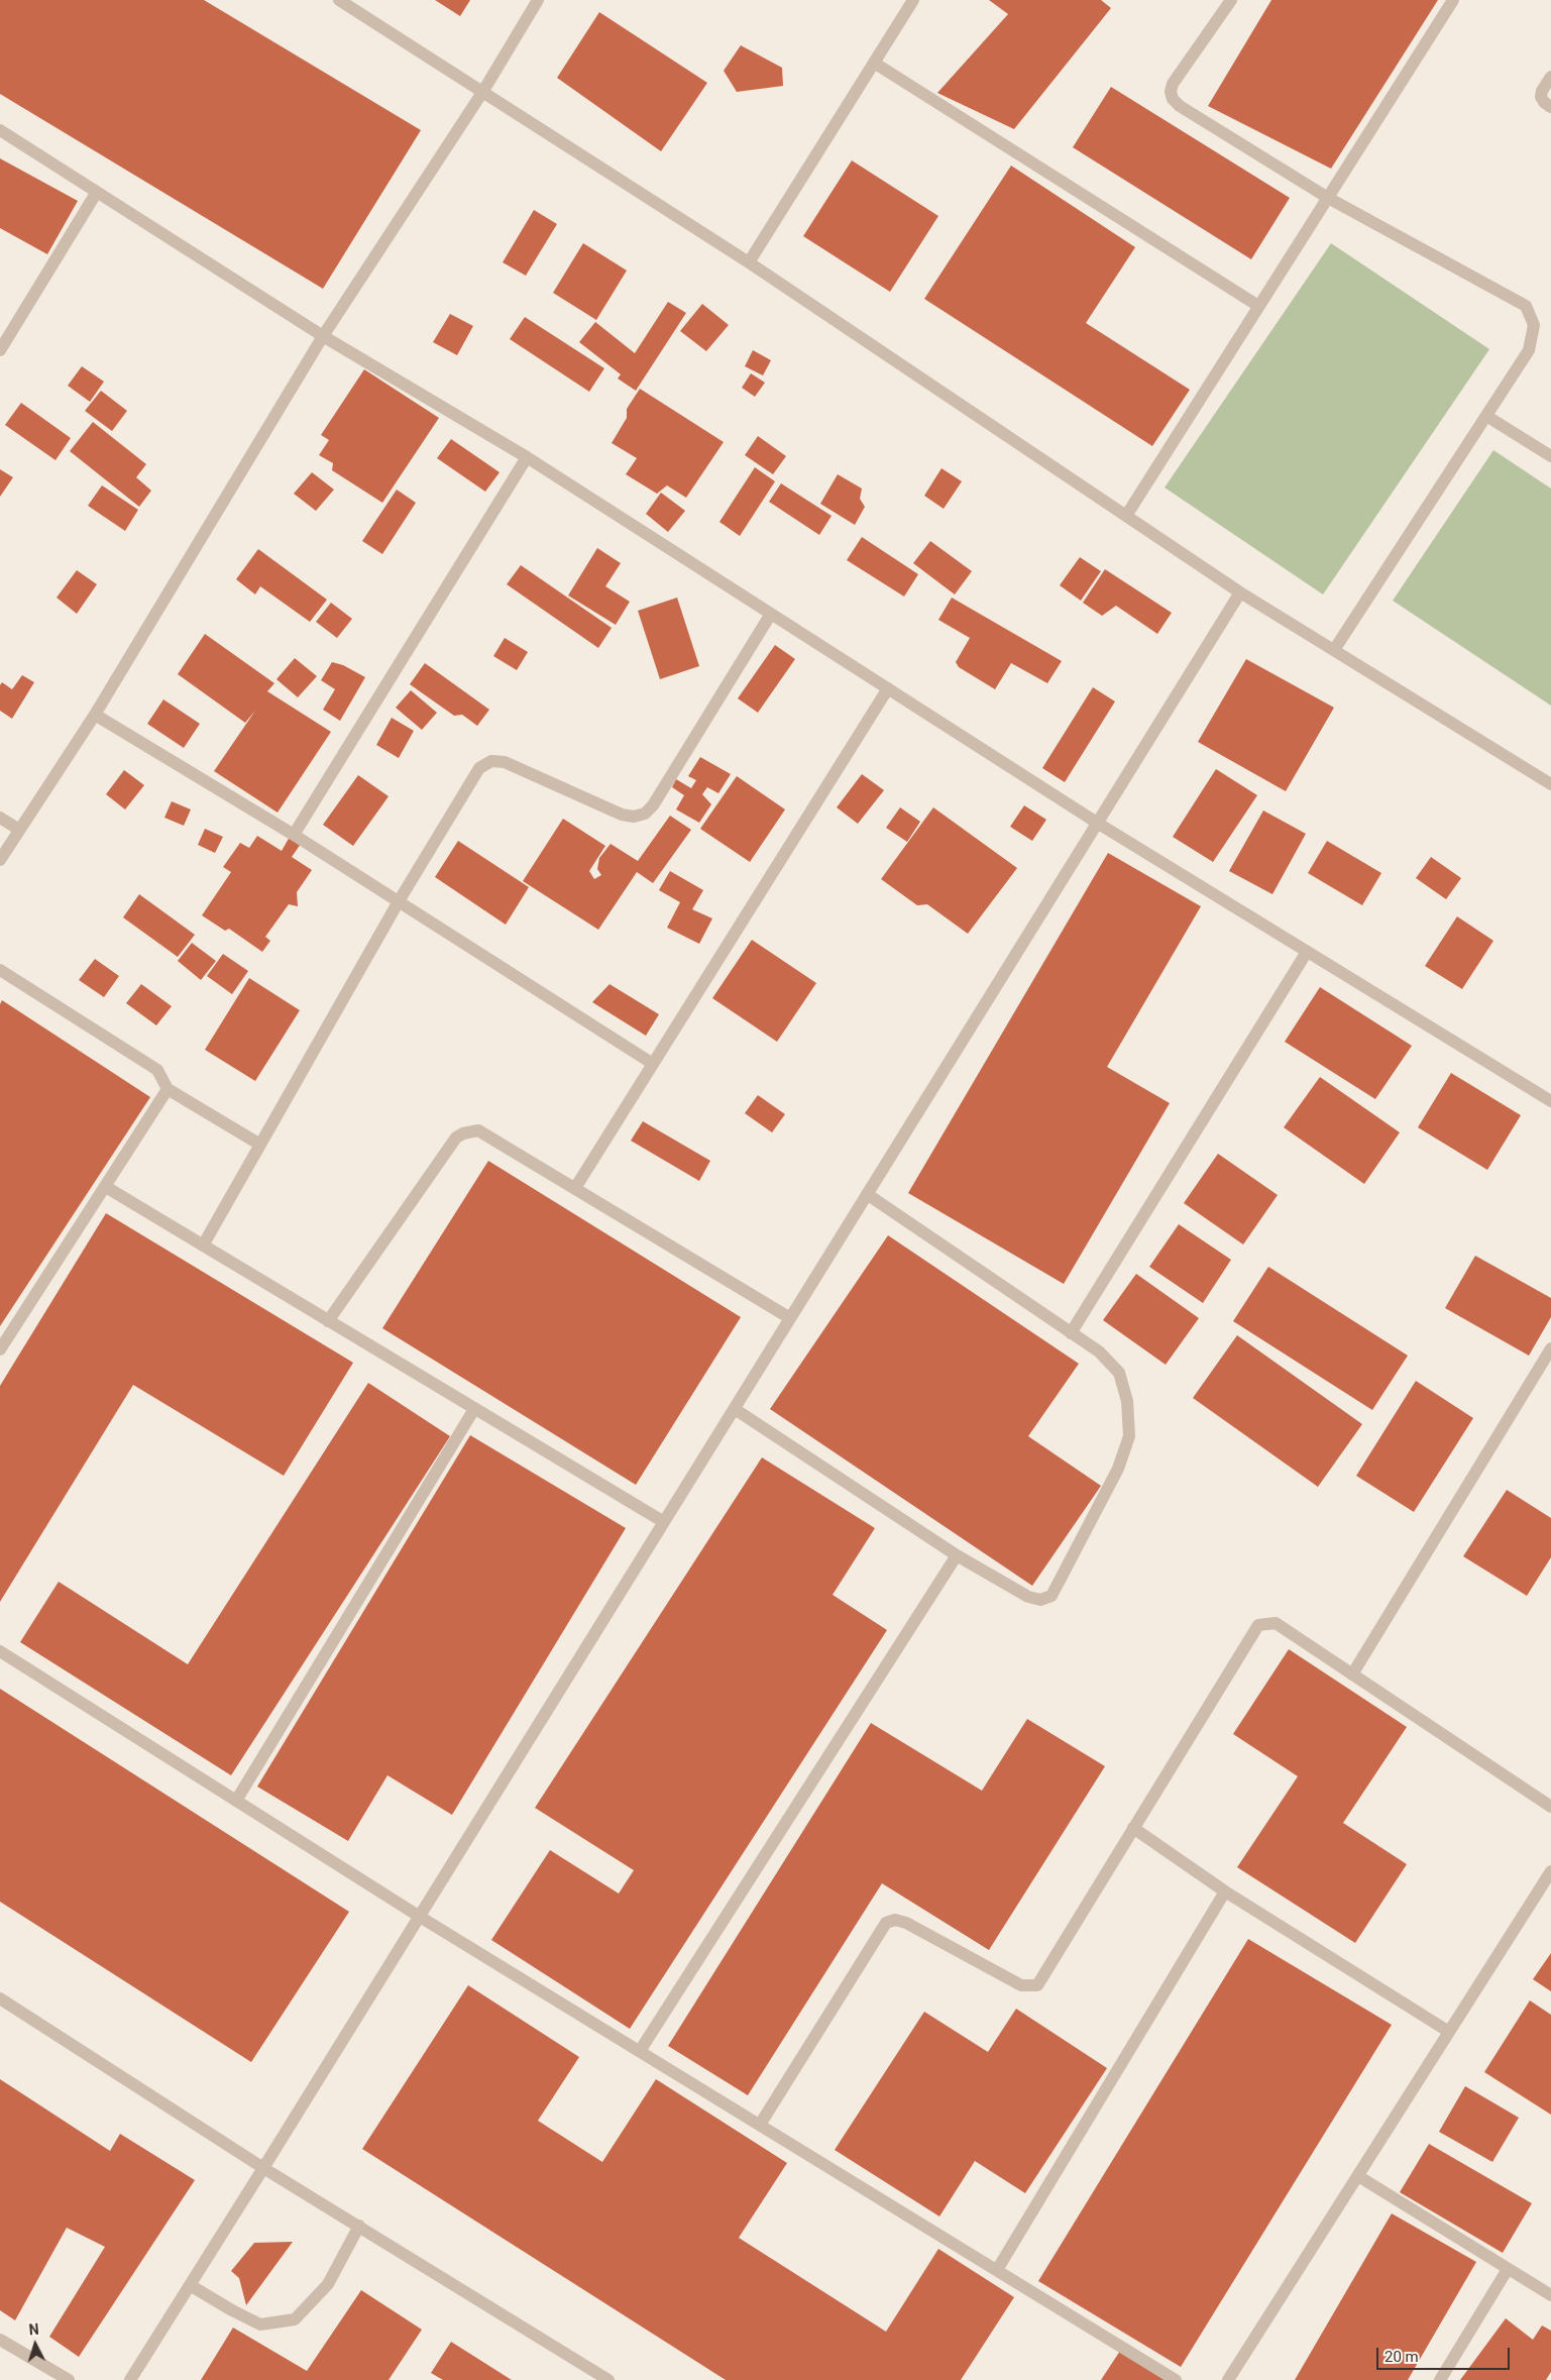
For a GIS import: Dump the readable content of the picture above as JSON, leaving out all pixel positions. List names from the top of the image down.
{
  "scale_bar": "20 m",
  "north": "top"
}
